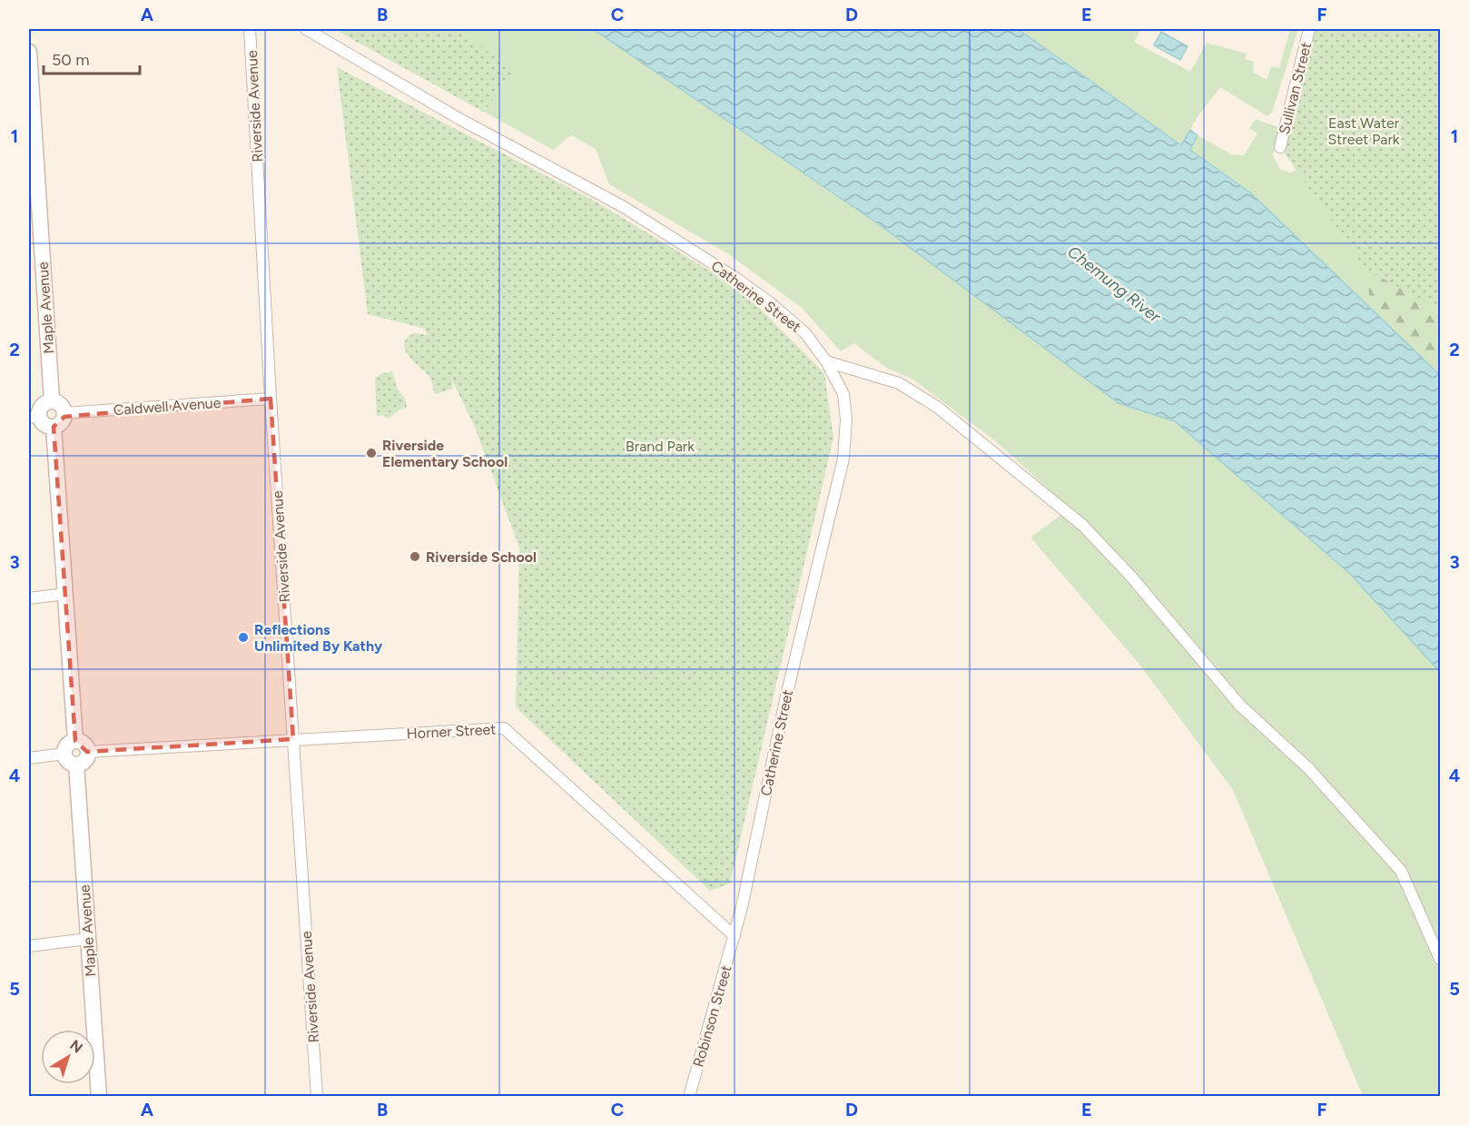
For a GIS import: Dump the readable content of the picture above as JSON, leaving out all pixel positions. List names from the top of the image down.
{
  "streets": {
    "main road": ["Maple Avenue"],
    "street": [
      "Sullivan Street",
      "Riverside Avenue",
      "Catherine Street",
      "Caldwell Avenue",
      "Horner Street",
      "Robinson Street"
    ]
  },
  "crossings": [
    ["Riverside Avenue", "Caldwell Avenue"],
    ["Riverside Avenue", "Horner Street"],
    ["Catherine Street", "Horner Street"],
    ["Catherine Street", "Robinson Street"],
    ["Maple Avenue", "Caldwell Avenue"],
    ["Maple Avenue", "Horner Street"],
    ["Horner Street", "Robinson Street"]
  ],
  "water": ["Chemung River"],
  "parks": ["East Water Street Park", "Brand Park"],
  "places": ["Riverside Elementary School", "Riverside School", "Reflections Unlimited By Kathy"],
  "scale_bar": "50 m",
  "north": "top right",
  "grid": {
    "columns": [
      "A",
      "B",
      "C",
      "D",
      "E",
      "F"
    ],
    "rows": [
      "1",
      "2",
      "3",
      "4",
      "5"
    ]
  }
}
